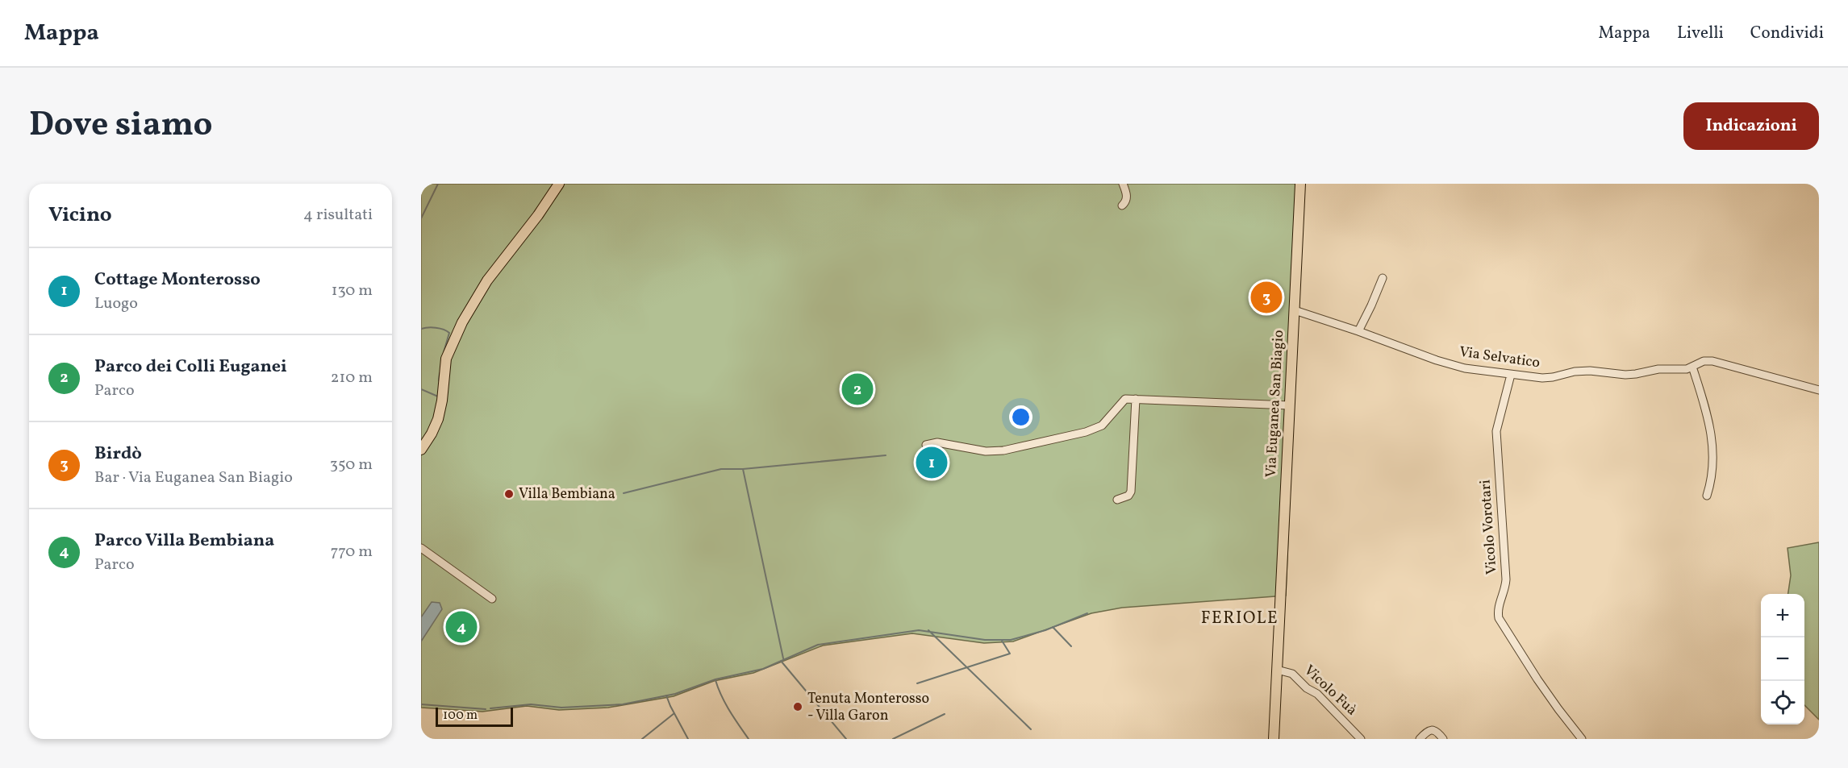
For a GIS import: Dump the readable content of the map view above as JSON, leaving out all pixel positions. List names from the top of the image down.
{
  "streets": {
    "main road": ["Via Euganea San Biagio"],
    "street": ["Via Selvatico", "Vicolo Vorotari", "Vicolo Fuà"]
  },
  "crossings": [
    ["Via Selvatico", "Via Euganea San Biagio"],
    ["Via Selvatico", "Vicolo Vorotari"],
    ["Via Euganea San Biagio", "Vicolo Fuà"]
  ],
  "districts": ["FERIOLE"],
  "places": ["Villa Bembiana", "Tenuta Monterosso - Villa Garon"],
  "scale_bar": "100 m",
  "page": {
    "header": "Mappa",
    "nav": ["Mappa", "Livelli", "Condividi"],
    "title": "Dove siamo",
    "buttons": "Indicazioni",
    "heading": ["Vicino", "4 risultati"],
    "list": [
      {
        "mark": "1",
        "name": "Cottage Monterosso",
        "note": "Luogo",
        "value": "130 m"
      },
      {
        "mark": "2",
        "name": "Parco dei Colli Euganei",
        "note": "Parco",
        "value": "210 m"
      },
      {
        "mark": "3",
        "name": "Birdò",
        "note": "Bar · Via Euganea San Biagio",
        "value": "350 m"
      },
      {
        "mark": "4",
        "name": "Parco Villa Bembiana",
        "note": "Parco",
        "value": "770 m"
      }
    ],
    "pins": [
      "3",
      "2",
      "1",
      "4"
    ],
    "map_buttons": ["+", "−"],
    "scale": "100 m"
  }
}
